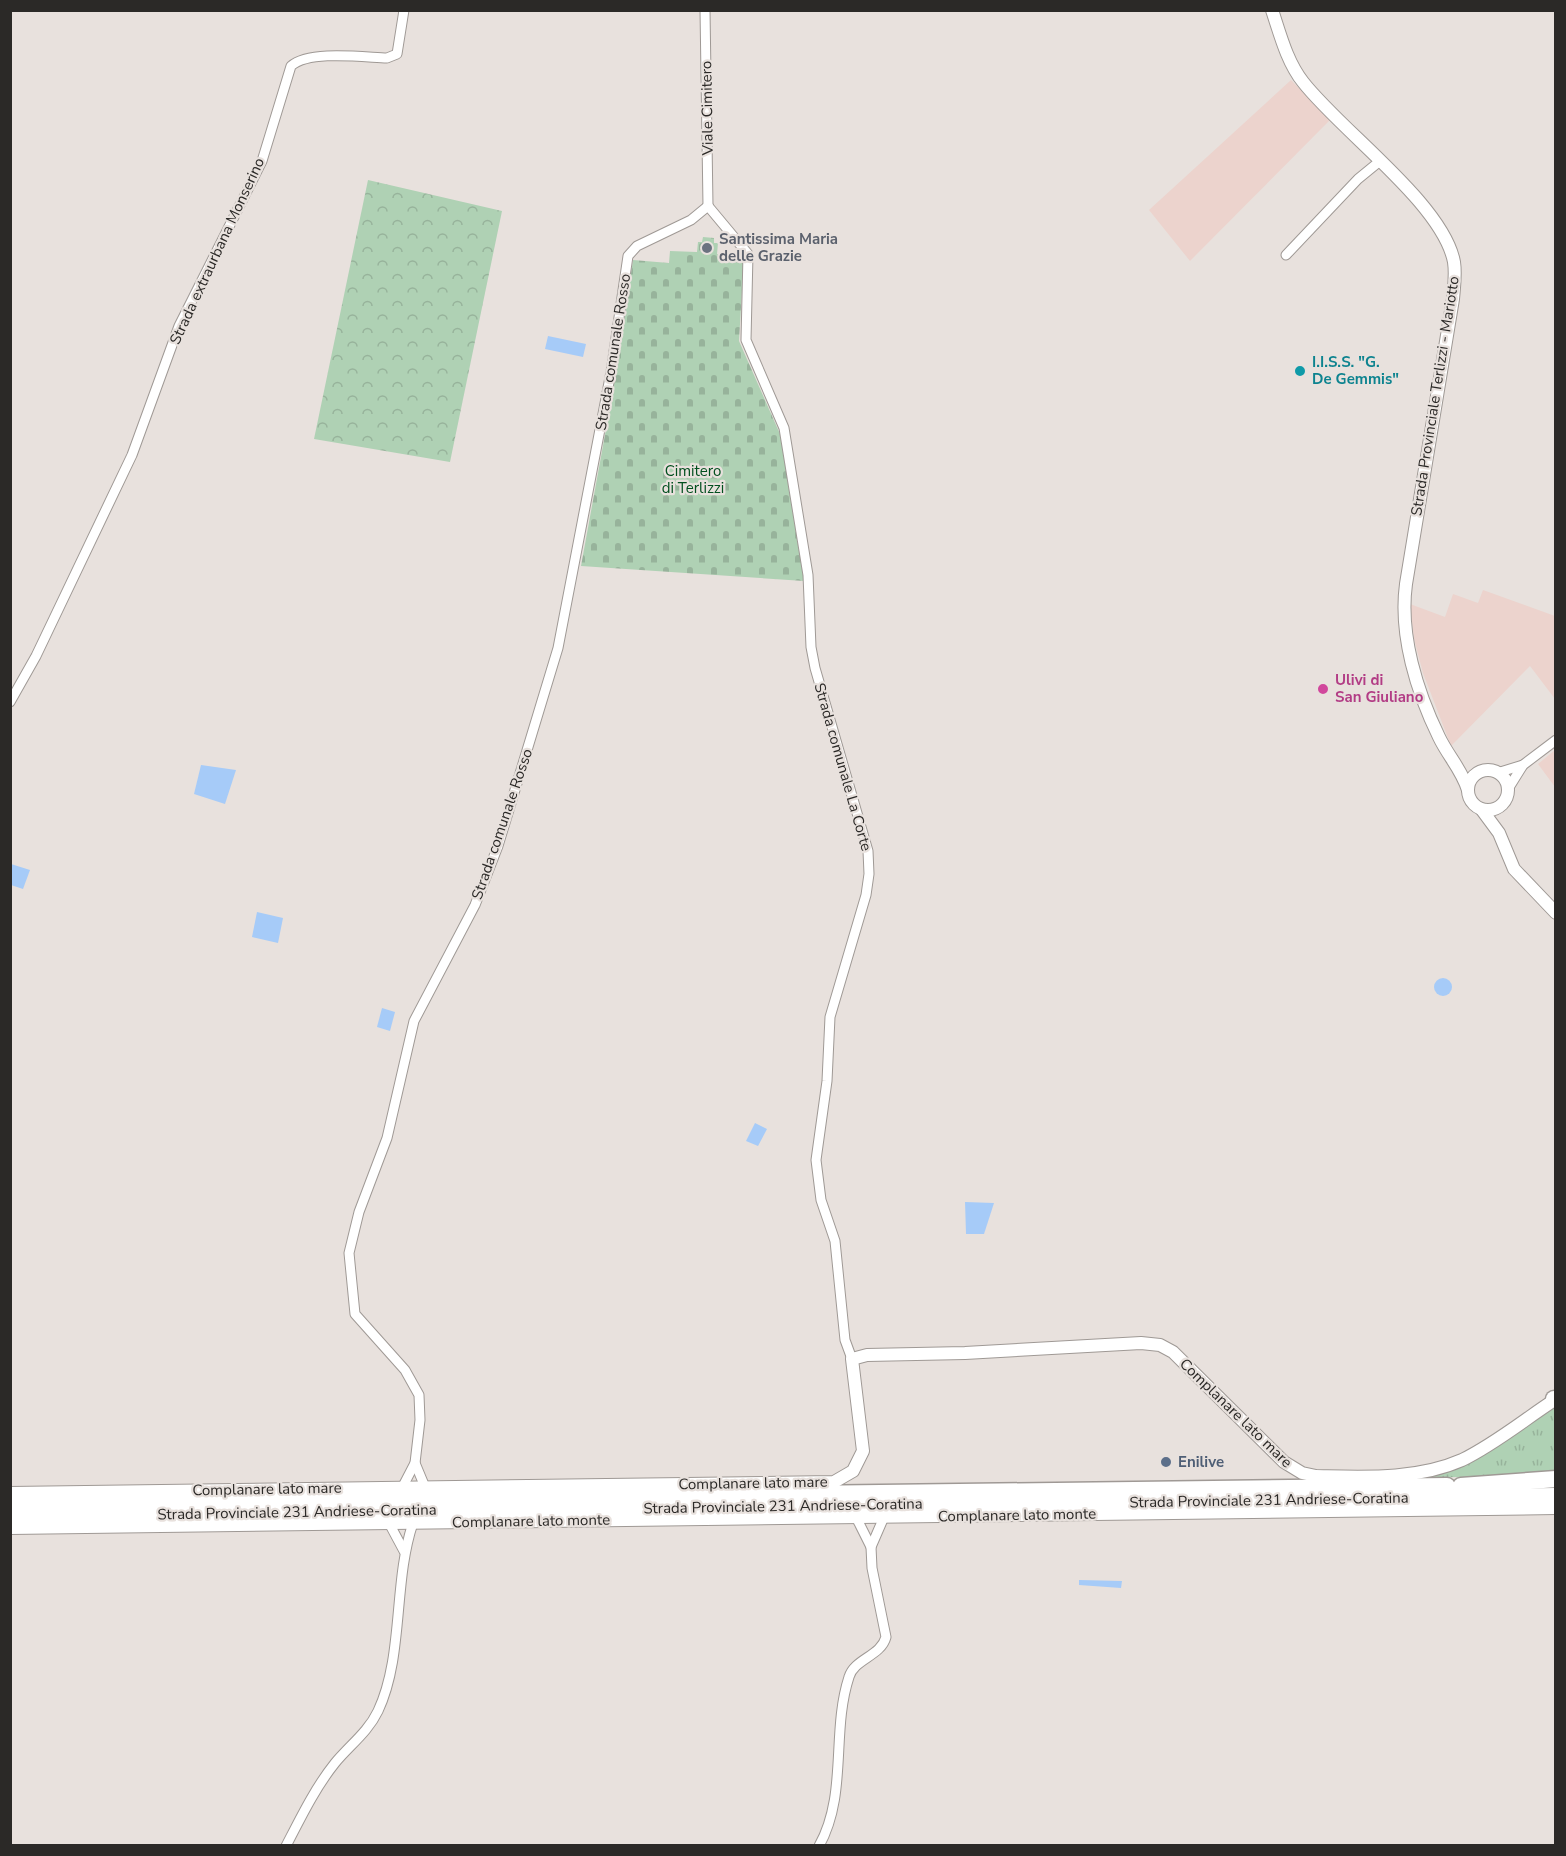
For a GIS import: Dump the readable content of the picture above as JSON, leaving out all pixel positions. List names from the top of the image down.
{
  "streets": {
    "highway": ["Strada Provinciale 231 Andriese-Coratina"],
    "street": [
      "Viale Cimitero",
      "Strada extraurbana Monserino",
      "Strada comunale Rosso",
      "Strada Provinciale Terlizzi - Mariotto",
      "Strada comunale La Corte",
      "Complanare lato mare",
      "Complanare lato monte"
    ]
  },
  "crossings": [
    ["Viale Cimitero", "Strada comunale Rosso"],
    ["Viale Cimitero", "Strada comunale La Corte"],
    ["Strada comunale Rosso", "Strada comunale La Corte"],
    ["Strada comunale Rosso", "Complanare lato mare"],
    ["Strada comunale La Corte", "Complanare lato mare"]
  ],
  "parks": ["Cimitero di Terlizzi"],
  "places": [
    "Santissima Maria delle Grazie",
    "I.I.S.S. \"G. De Gemmis\"",
    "Ulivi di San Giuliano",
    "Enilive"
  ]
}
